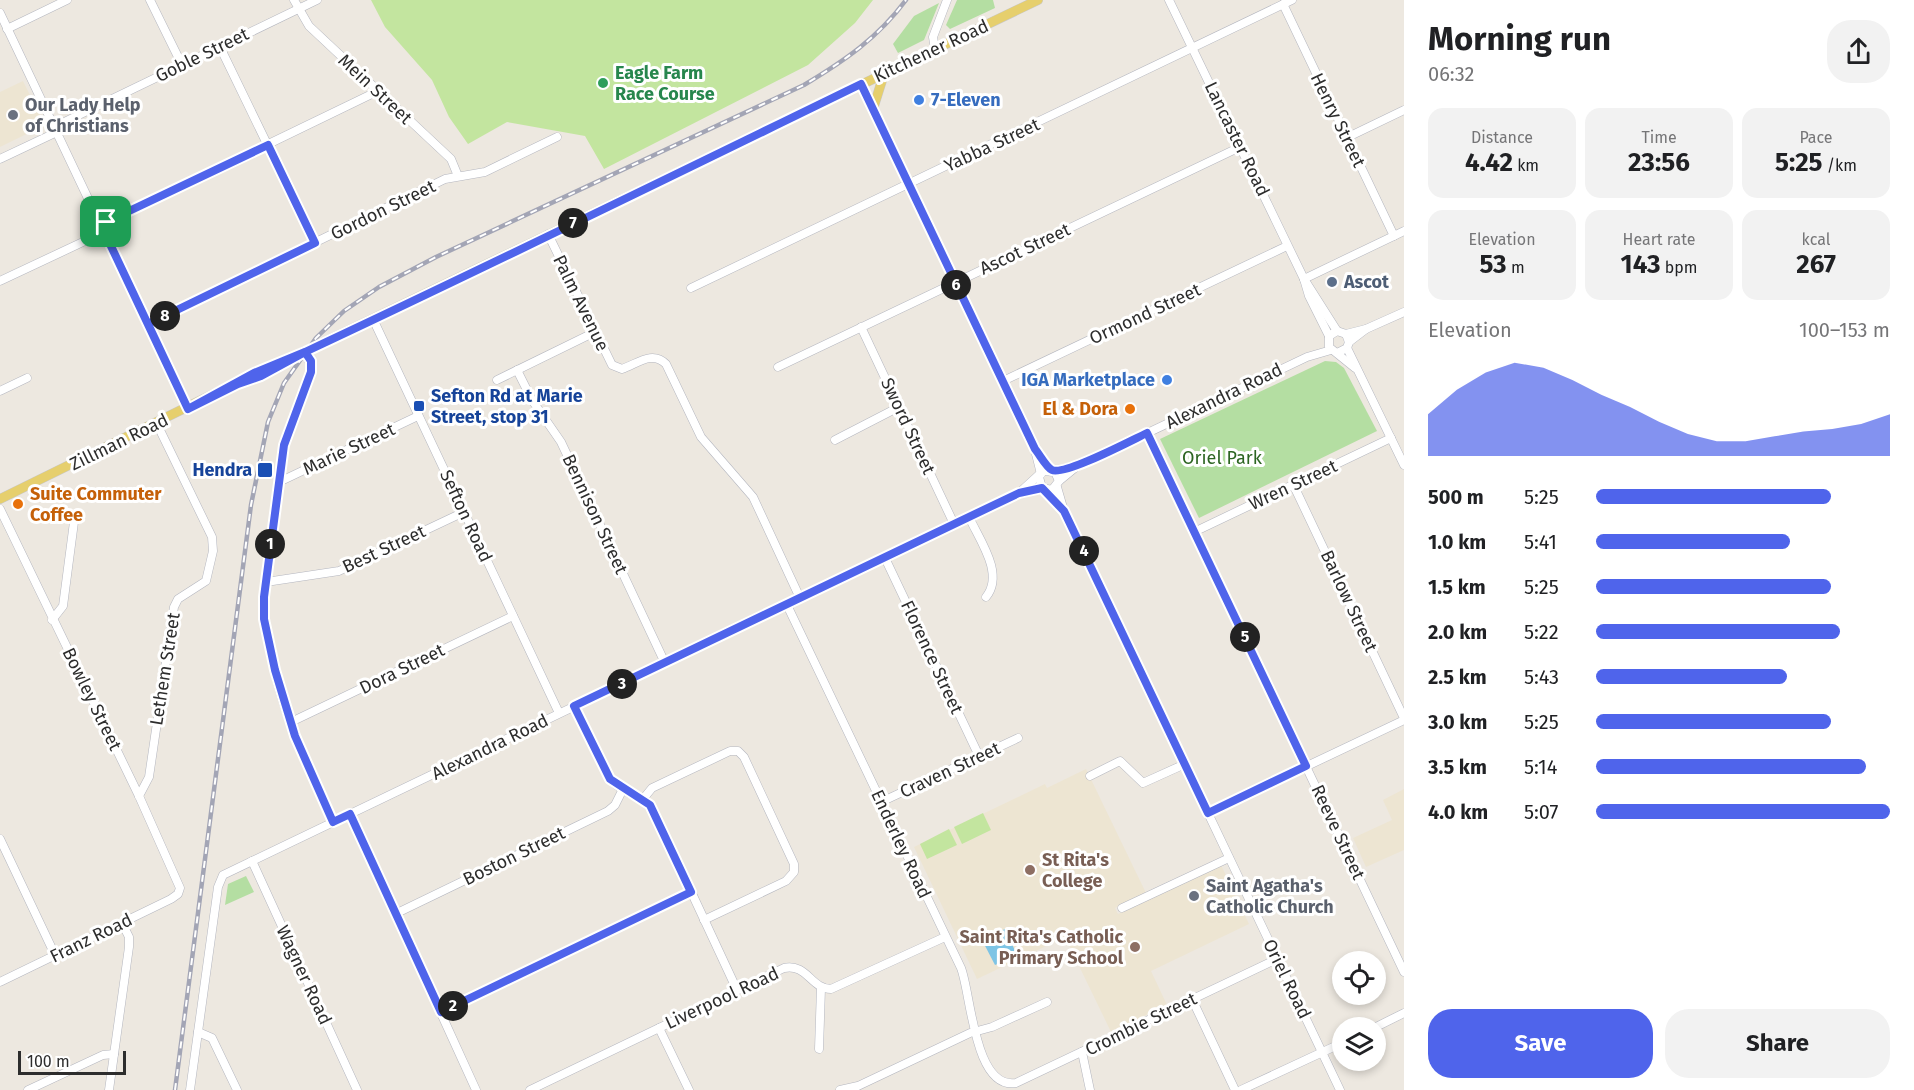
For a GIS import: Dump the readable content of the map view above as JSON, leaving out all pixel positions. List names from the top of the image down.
{
  "streets": {
    "main road": ["Kitchener Road", "Zillman Road"],
    "street": [
      "Goble Street",
      "Mein Street",
      "Henry Street",
      "Lancaster Road",
      "Yabba Street",
      "Gordon Street",
      "Ascot Street",
      "Palm Avenue",
      "Ormond Street",
      "Alexandra Road",
      "Sword Street",
      "Marie Street",
      "Wren Street",
      "Bennison Street",
      "Sefton Road",
      "Best Street",
      "Barlow Street",
      "Florence Street",
      "Lethem Street",
      "Dora Street",
      "Bowley Street",
      "Craven Street",
      "Reeve Street",
      "Enderley Road",
      "Boston Street",
      "Franz Road",
      "Wagner Road",
      "Oriel Road",
      "Liverpool Road",
      "Crombie Street"
    ]
  },
  "crossings": [
    ["Kitchener Road", "Palm Avenue"],
    ["Kitchener Road", "Zillman Road"],
    ["Kitchener Road", "Sefton Road"],
    ["Goble Street", "Mein Street"],
    ["Mein Street", "Gordon Street"],
    ["Henry Street", "Yabba Street"],
    ["Lancaster Road", "Yabba Street"],
    ["Lancaster Road", "Ascot Street"],
    ["Lancaster Road", "Ormond Street"],
    ["Lancaster Road", "Alexandra Road"],
    ["Ascot Street", "Sword Street"],
    ["Palm Avenue", "Alexandra Road"],
    ["Alexandra Road", "Sword Street"],
    ["Alexandra Road", "Bennison Street"],
    ["Alexandra Road", "Sefton Road"],
    ["Alexandra Road", "Florence Street"],
    ["Alexandra Road", "Reeve Street"],
    ["Alexandra Road", "Enderley Road"],
    ["Alexandra Road", "Wagner Road"],
    ["Alexandra Road", "Oriel Road"],
    ["Zillman Road", "Lethem Street"],
    ["Marie Street", "Sefton Road"],
    ["Wren Street", "Barlow Street"],
    ["Wren Street", "Reeve Street"],
    ["Sefton Road", "Best Street"],
    ["Sefton Road", "Dora Street"],
    ["Florence Street", "Craven Street"],
    ["Lethem Street", "Bowley Street"],
    ["Bowley Street", "Franz Road"],
    ["Craven Street", "Enderley Road"],
    ["Enderley Road", "Crombie Street"],
    ["Oriel Road", "Crombie Street"]
  ],
  "parks": ["Oriel Park"],
  "places": {
    "other": [
      "Eagle Farm Race Course",
      "7-Eleven",
      "Our Lady Help of Christians",
      "Ascot",
      "IGA Marketplace",
      "El & Dora",
      "Suite Commuter Coffee",
      "St Rita's College",
      "Saint Agatha's Catholic Church",
      "Saint Rita's Catholic Primary School"
    ],
    "transit": ["Sefton Rd at Marie Street, stop 31", "Hendra"]
  },
  "scale_bar": "100 m",
  "page": {
    "heading": ["Morning run", "06:32"],
    "stats": [
      ["Distance", "4.42 km"],
      ["Time", "23:56"],
      ["Pace", "5:25 /km"],
      ["Elevation", "53 m"],
      ["Heart rate", "143 bpm"],
      ["kcal", "267"]
    ],
    "pins": [
      "7",
      "6",
      "8",
      "1",
      "4",
      "5",
      "3",
      "2"
    ],
    "chart": ["Elevation", "100–153 m"],
    "list": [
      {
        "name": "500 m",
        "note": "5:25"
      },
      {
        "name": "1.0 km",
        "note": "5:41"
      },
      {
        "name": "1.5 km",
        "note": "5:25"
      },
      {
        "name": "2.0 km",
        "note": "5:22"
      },
      {
        "name": "2.5 km",
        "note": "5:43"
      },
      {
        "name": "3.0 km",
        "note": "5:25"
      },
      {
        "name": "3.5 km",
        "note": "5:14"
      },
      {
        "name": "4.0 km",
        "note": "5:07"
      }
    ],
    "buttons": ["Save", "Share"],
    "scale": "100 m"
  }
}
